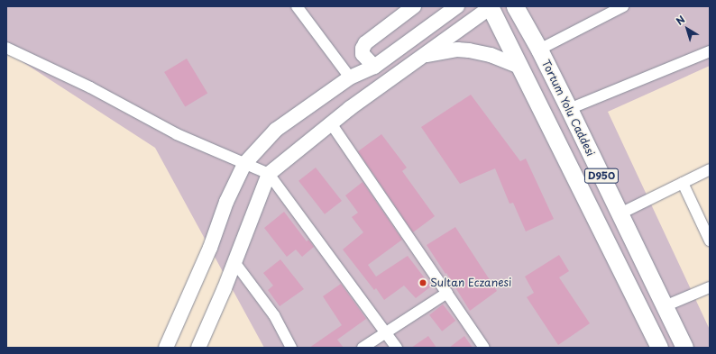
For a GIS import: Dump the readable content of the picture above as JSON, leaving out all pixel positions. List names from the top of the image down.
{
  "streets": {
    "highway": ["Tortum Yolu Caddesi", "D950"]
  },
  "places": ["Sultan Eczanesi"],
  "north": "top left"
}
